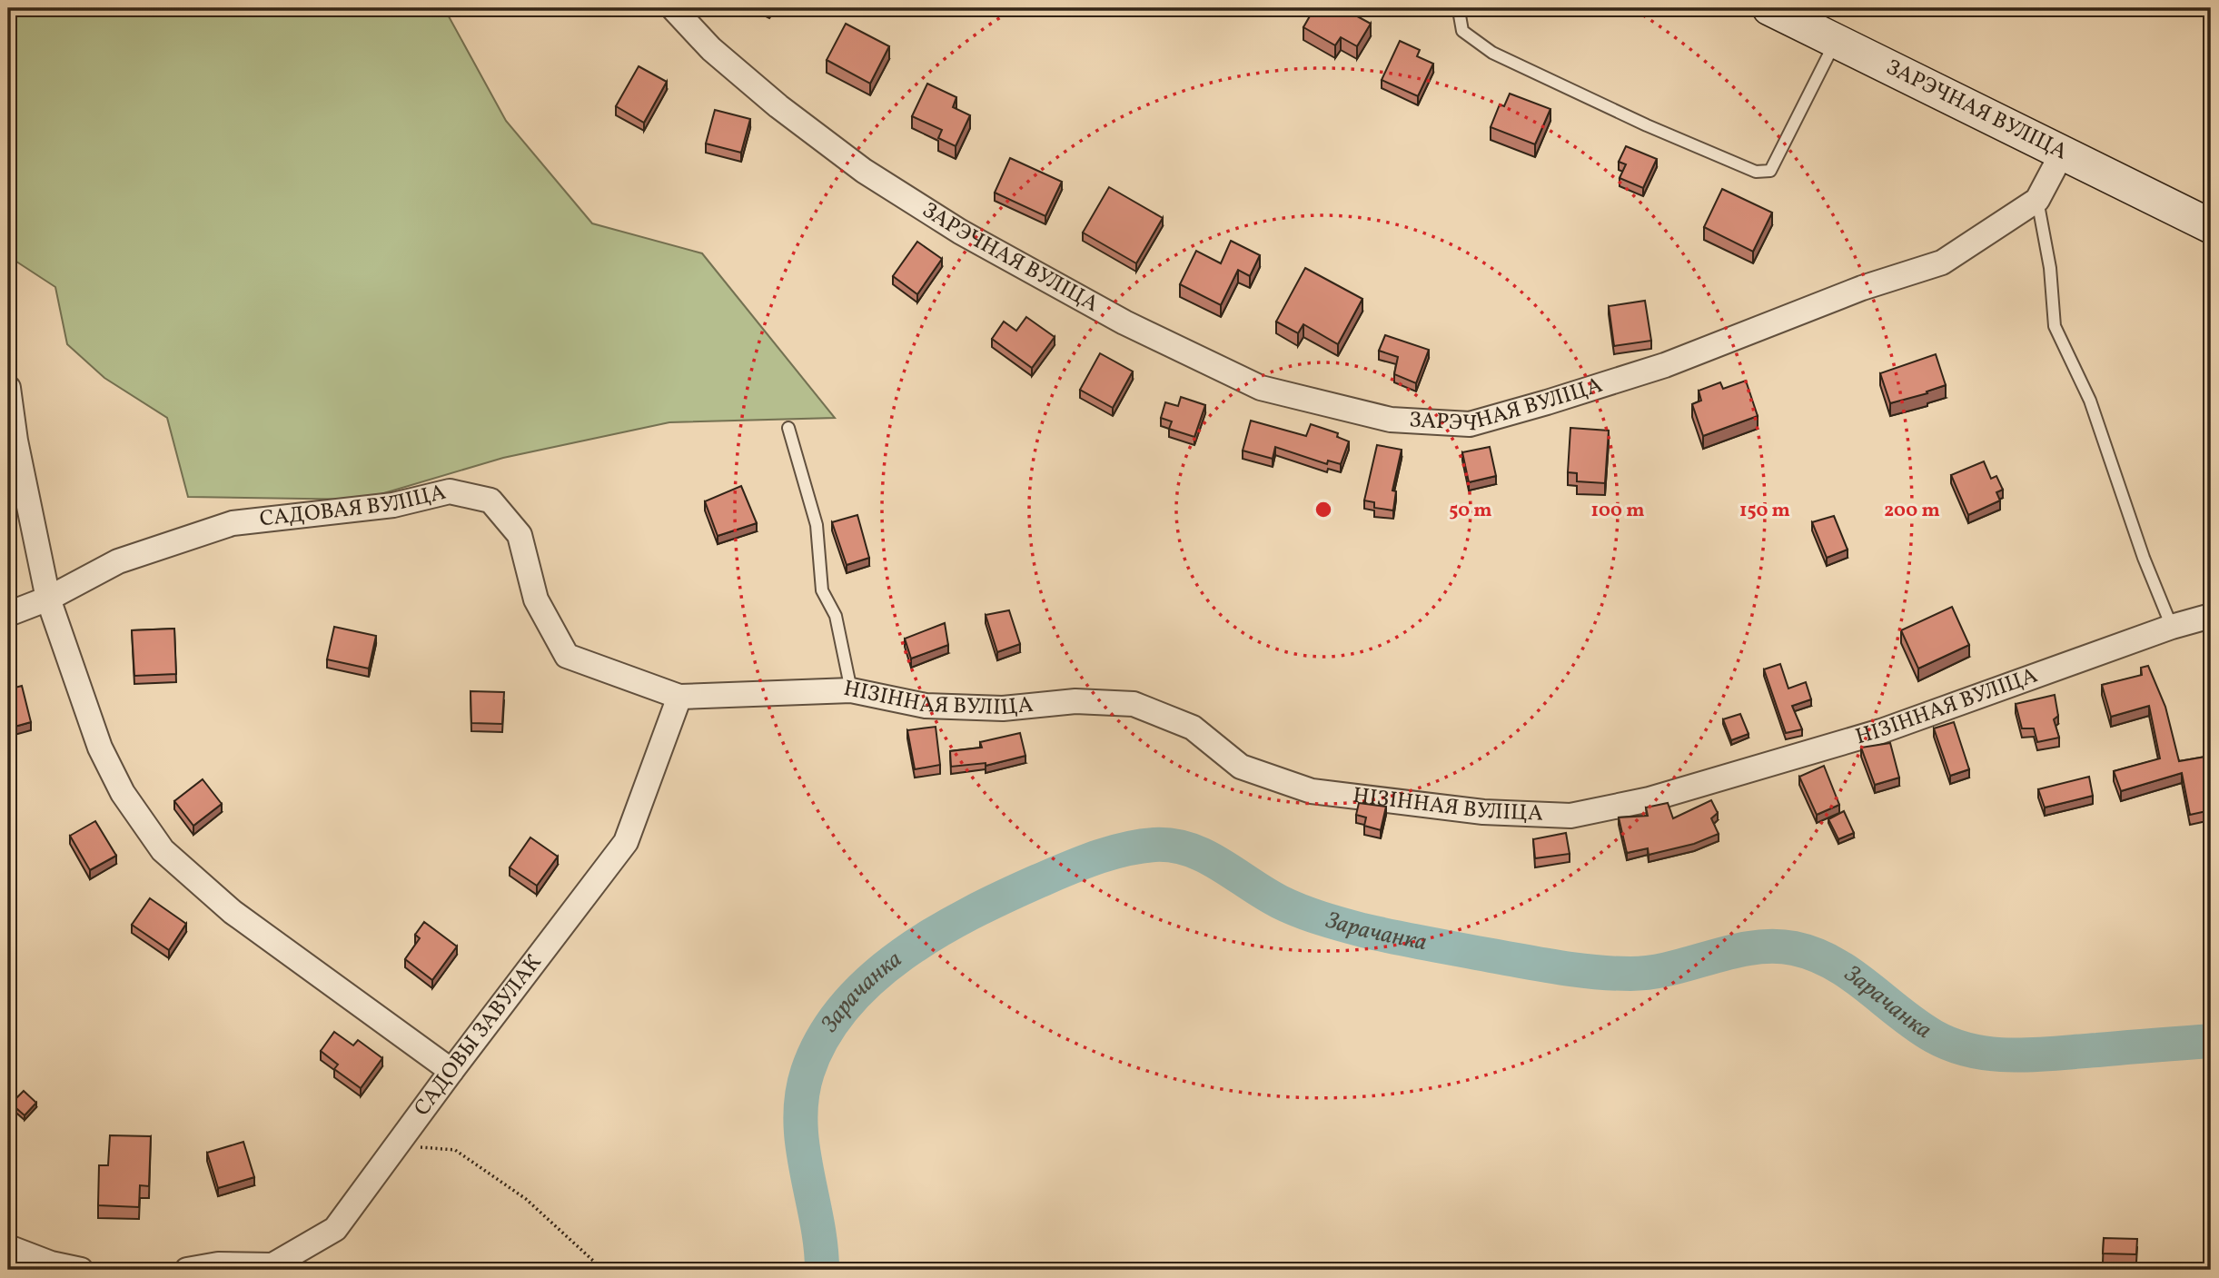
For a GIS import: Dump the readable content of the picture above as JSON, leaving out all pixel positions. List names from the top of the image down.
{
  "streets": {
    "street": [
      "ЗАРЭЧНАЯ ВУЛІЦА",
      "САДОВАЯ ВУЛІЦА",
      "НІЗІННАЯ ВУЛІЦА",
      "САДОВЫ ЗАВУЛАК"
    ]
  },
  "crossings": [
    ["САДОВАЯ ВУЛІЦА", "НІЗІННАЯ ВУЛІЦА"],
    ["САДОВАЯ ВУЛІЦА", "САДОВЫ ЗАВУЛАК"],
    ["НІЗІННАЯ ВУЛІЦА", "САДОВЫ ЗАВУЛАК"]
  ],
  "water": ["Зарачанка"],
  "rings": [
    "50 m",
    "100 m",
    "150 m",
    "200 m"
  ]
}
